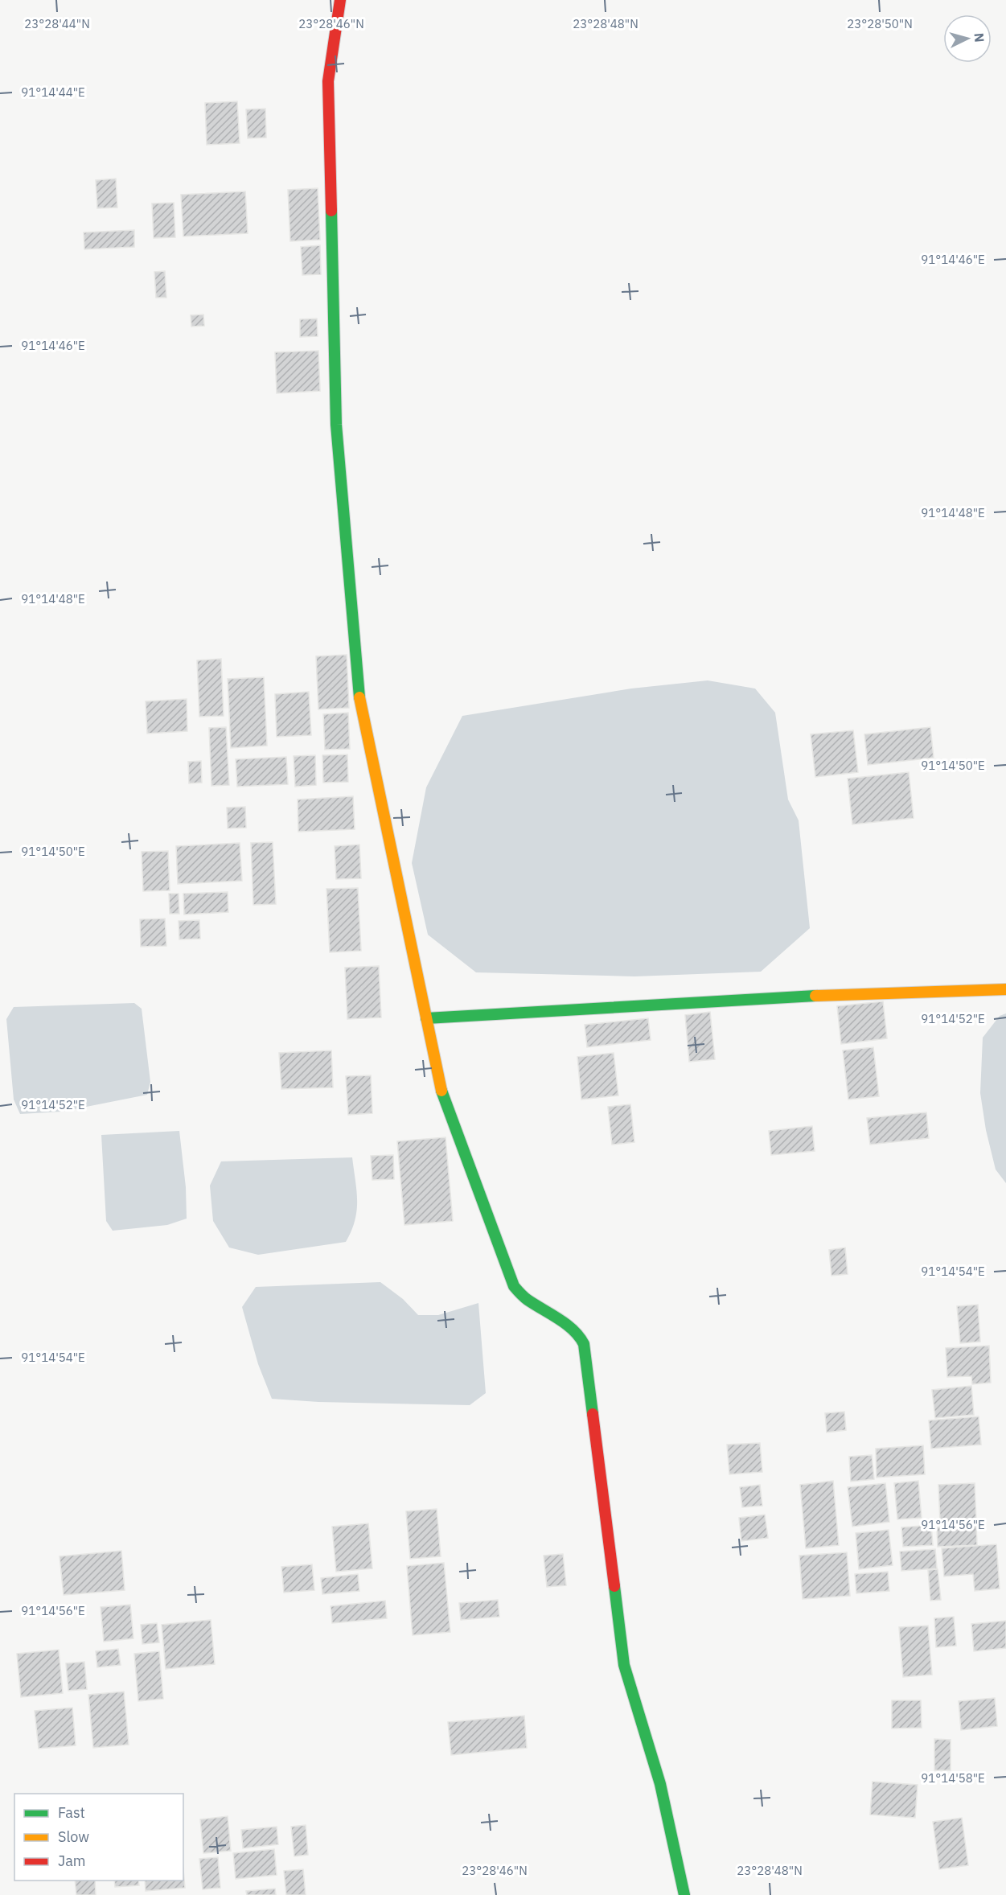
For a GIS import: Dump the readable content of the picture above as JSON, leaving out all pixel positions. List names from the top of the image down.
{
  "legend": ["Fast", "Slow", "Jam"],
  "north": "right",
  "coordinates": [
    "23°28'44\"N",
    "23°28'46\"N",
    "23°28'48\"N",
    "23°28'50\"N",
    "91°14'44\"E",
    "91°14'46\"E",
    "91°14'48\"E",
    "91°14'50\"E",
    "91°14'52\"E",
    "91°14'54\"E",
    "91°14'56\"E",
    "91°14'58\"E"
  ]
}
